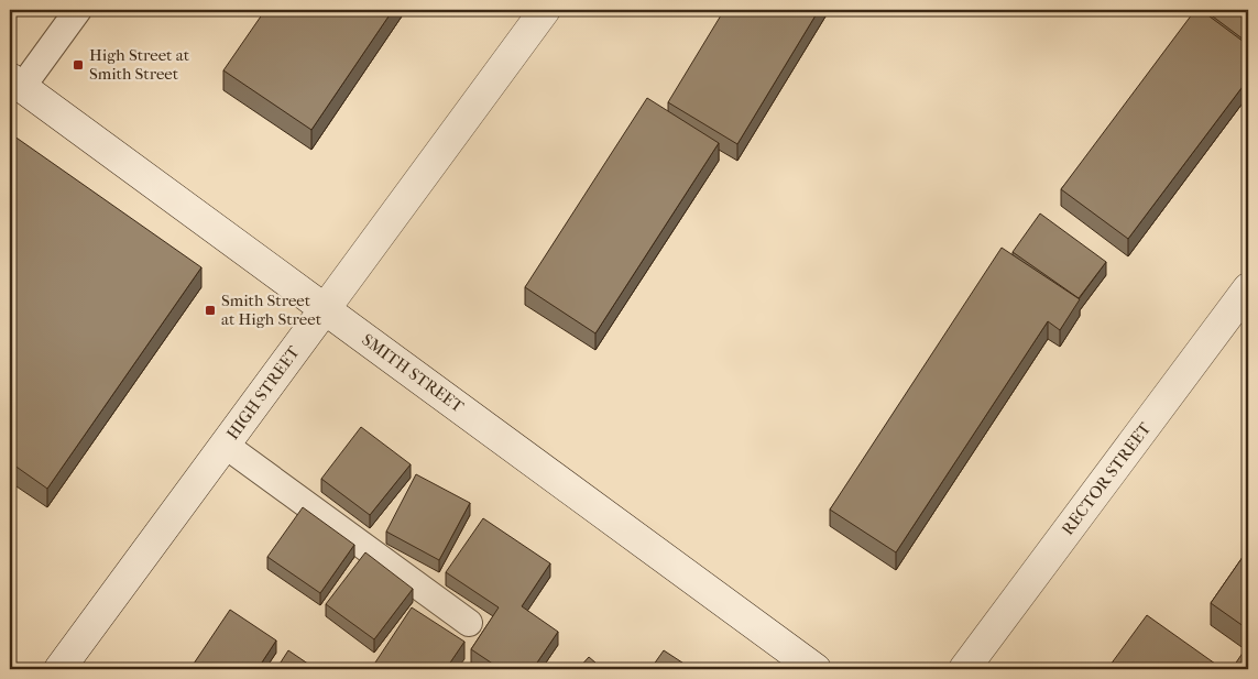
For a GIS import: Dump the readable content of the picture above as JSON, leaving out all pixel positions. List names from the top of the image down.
{
  "streets": {
    "street": ["SMITH STREET", "HIGH STREET", "RECTOR STREET"]
  },
  "crossings": [
    ["SMITH STREET", "HIGH STREET"]
  ],
  "places": {
    "transit": ["High Street at Smith Street", "Smith Street at High Street"]
  }
}
